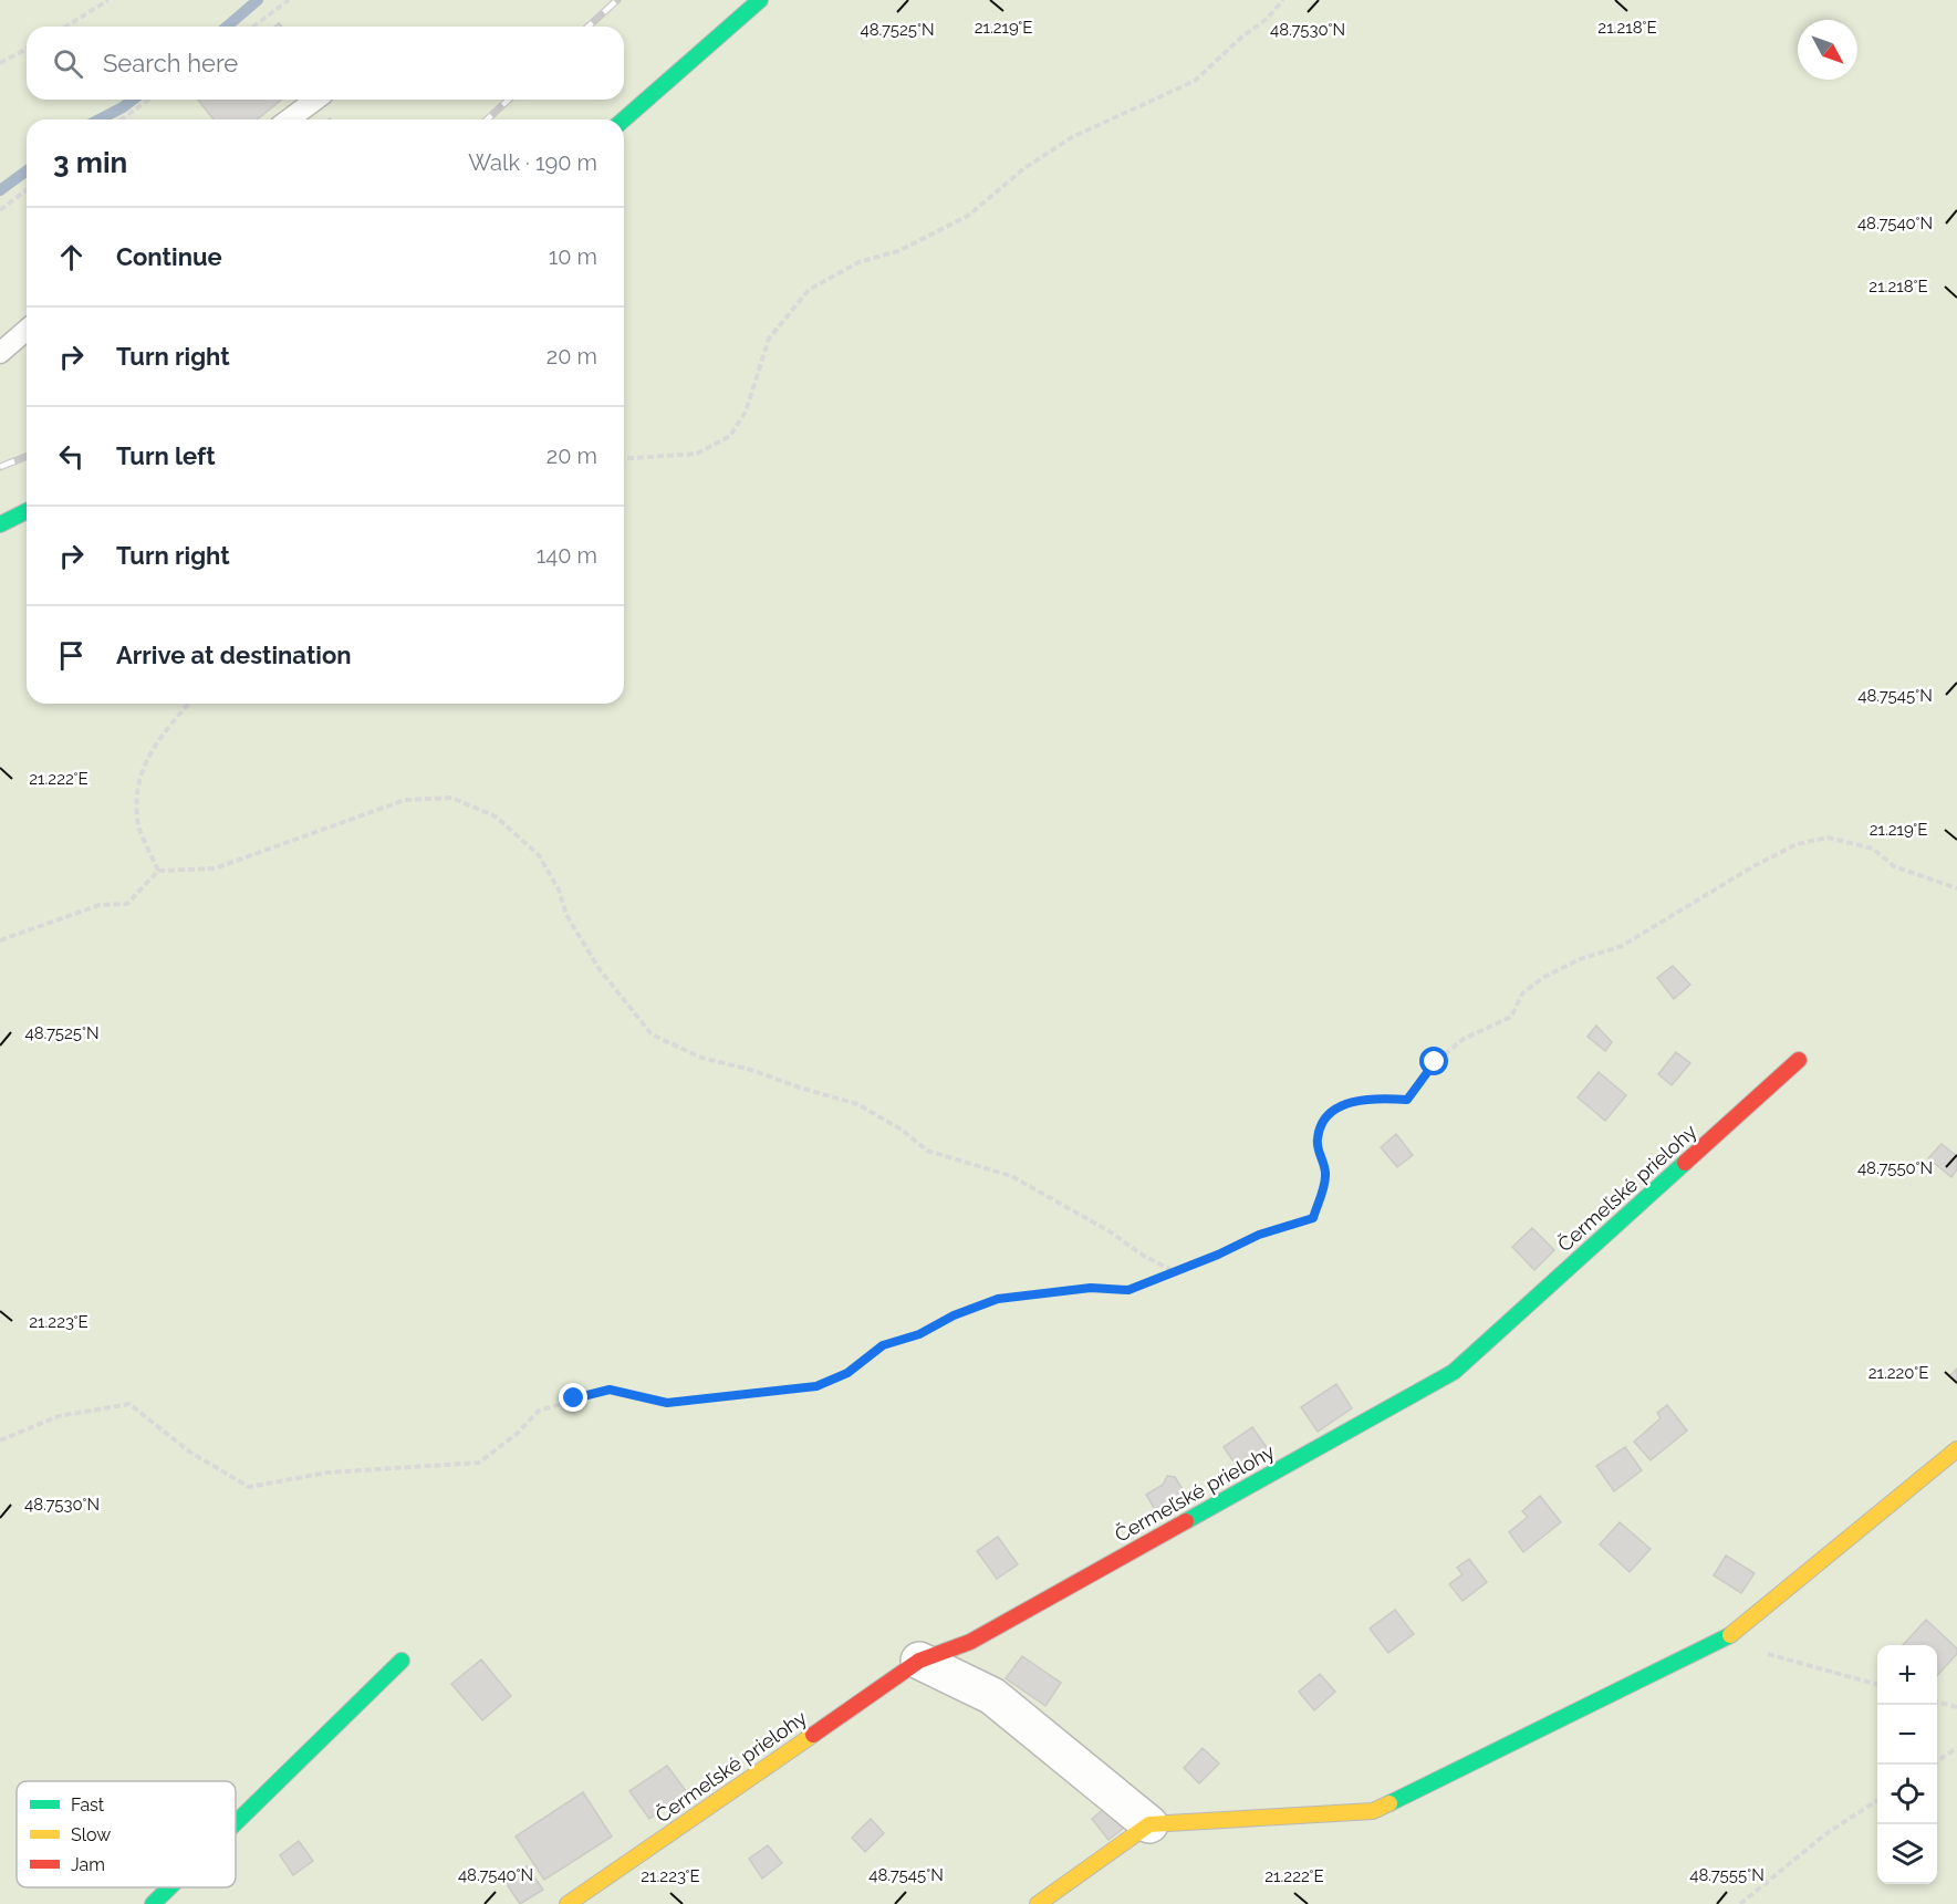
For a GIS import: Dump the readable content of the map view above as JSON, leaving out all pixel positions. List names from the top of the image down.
{
  "streets": {
    "street": ["Čermeľské prielohy"]
  },
  "legend": ["Fast", "Slow", "Jam"],
  "north": "bottom right",
  "page": {
    "search": "Search here",
    "heading": ["3 min", "Walk · 190 m"],
    "list": [
      ["Continue", "10 m"],
      ["Turn right", "20 m"],
      ["Turn left", "20 m"],
      ["Turn right", "140 m"],
      "Arrive at destination"
    ],
    "map_buttons": ["+", "−"]
  },
  "coordinates": [
    "21.219°E",
    "21.218°E",
    "48.7525°N",
    "48.7530°N",
    "48.7540°N",
    "48.7545°N",
    "21.222°E",
    "48.7550°N",
    "21.223°E",
    "21.220°E",
    "48.7555°N"
  ]
}
